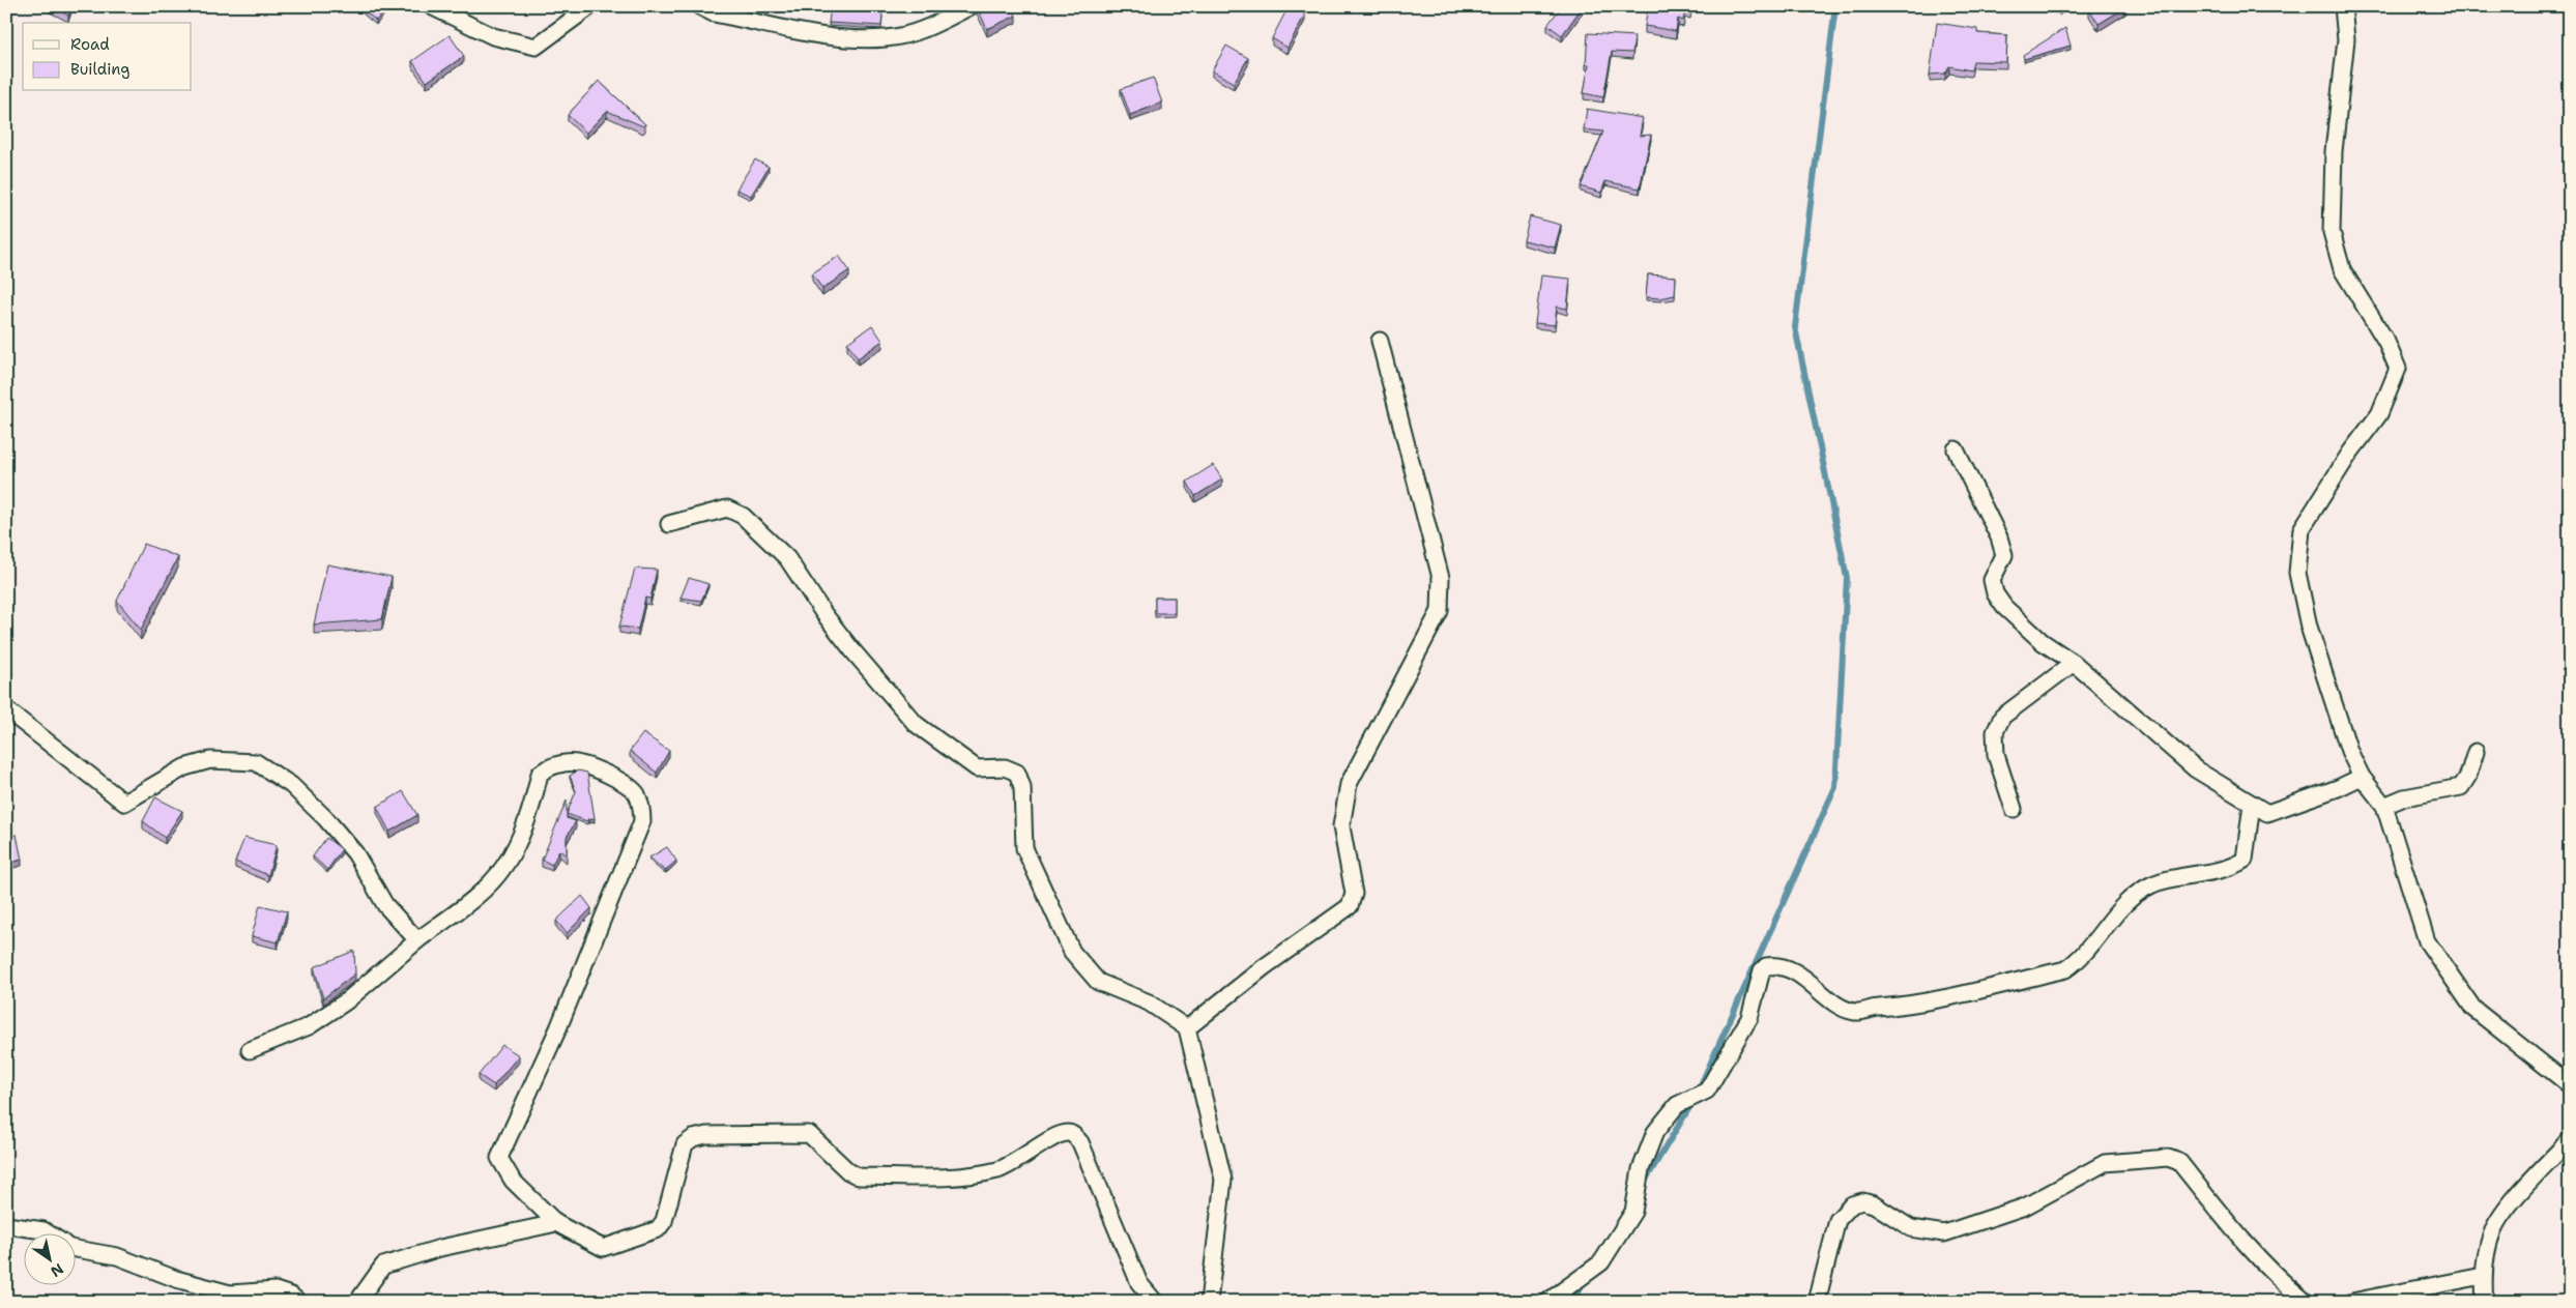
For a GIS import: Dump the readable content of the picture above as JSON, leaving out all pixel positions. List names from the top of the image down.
{
  "legend": ["Road", "Building"],
  "north": "bottom right"
}
